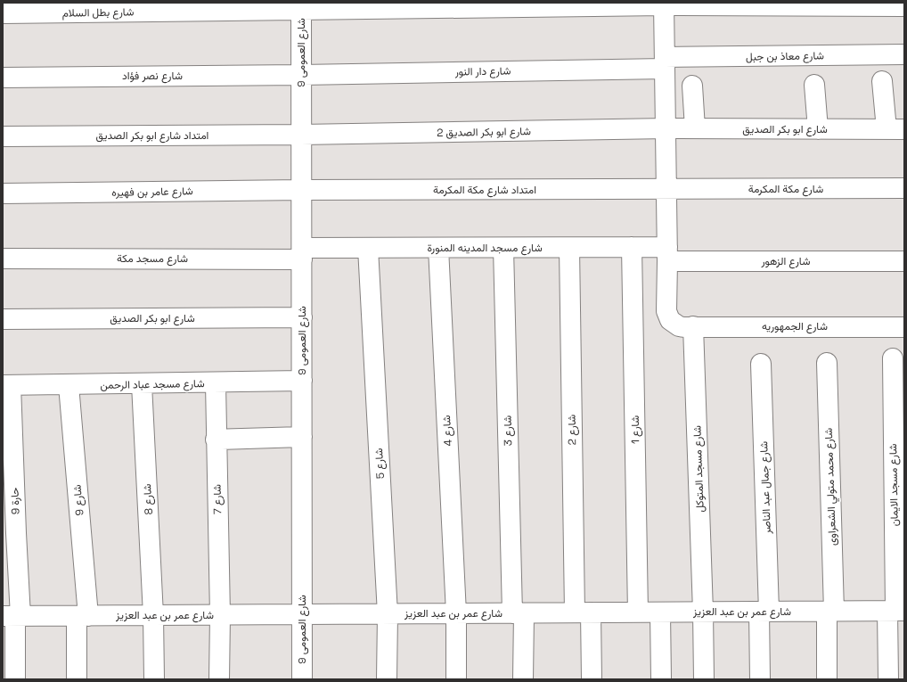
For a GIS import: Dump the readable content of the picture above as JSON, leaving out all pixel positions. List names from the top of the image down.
{
  "streets": {
    "street": [
      "شارع بطل السلام",
      "شارع العمومى 9",
      "شارع معاذ بن جبل",
      "شارع دار النور",
      "شارع نصر فؤاد",
      "شارع ابو بكر الصديق",
      "شارع ابو بكر الصديق 2",
      "امتداد شارع ابو بكر الصديق",
      "شارع مكة المكرمة",
      "امتداد شارع مكة المكرمة",
      "شارع عامر بن فهيره",
      "شارع مسجد المدينه المنورة",
      "شارع مسجد مكة",
      "شارع الزهور",
      "شارع الجمهوريه",
      "شارع مسجد عباد الرحمن",
      "شارع 2",
      "شارع 1",
      "شارع 4",
      "شارع 3",
      "شارع 5",
      "شارع مسجد المتوكل",
      "شارع مسجد الايمان",
      "شارع محمد متولي الشعراوى",
      "شارع جمال عبد الناصر",
      "شارع 8",
      "شارع 7",
      "شارع 9",
      "حارة 9",
      "شارع عمر بن عبد العزيز"
    ]
  },
  "crossings": [
    ["شارع بطل السلام", "شارع العمومى 9"],
    ["شارع العمومى 9", "شارع دار النور"],
    ["شارع العمومى 9", "شارع نصر فؤاد"],
    ["شارع العمومى 9", "شارع ابو بكر الصديق"],
    ["شارع العمومى 9", "شارع ابو بكر الصديق 2"],
    ["شارع العمومى 9", "امتداد شارع ابو بكر الصديق"],
    ["شارع العمومى 9", "امتداد شارع مكة المكرمة"],
    ["شارع العمومى 9", "شارع عامر بن فهيره"],
    ["شارع العمومى 9", "شارع مسجد المدينه المنورة"],
    ["شارع العمومى 9", "شارع مسجد مكة"],
    ["شارع العمومى 9", "شارع مسجد عباد الرحمن"],
    ["شارع العمومى 9", "شارع عمر بن عبد العزيز"],
    ["شارع معاذ بن جبل", "شارع دار النور"],
    ["شارع دار النور", "شارع نصر فؤاد"],
    ["شارع ابو بكر الصديق", "شارع ابو بكر الصديق 2"],
    ["شارع ابو بكر الصديق 2", "امتداد شارع ابو بكر الصديق"],
    ["شارع مكة المكرمة", "امتداد شارع مكة المكرمة"],
    ["امتداد شارع مكة المكرمة", "شارع عامر بن فهيره"],
    ["شارع مسجد المدينه المنورة", "شارع مسجد مكة"],
    ["شارع مسجد المدينه المنورة", "شارع الزهور"],
    ["شارع مسجد المدينه المنورة", "شارع 2"],
    ["شارع مسجد المدينه المنورة", "شارع 1"],
    ["شارع مسجد المدينه المنورة", "شارع 4"],
    ["شارع مسجد المدينه المنورة", "شارع 3"],
    ["شارع مسجد المدينه المنورة", "شارع 5"],
    ["شارع الجمهوريه", "شارع مسجد المتوكل"],
    ["شارع مسجد عباد الرحمن", "شارع 8"],
    ["شارع مسجد عباد الرحمن", "شارع 7"],
    ["شارع مسجد عباد الرحمن", "شارع 9"],
    ["شارع مسجد عباد الرحمن", "حارة 9"],
    ["شارع 2", "شارع عمر بن عبد العزيز"],
    ["شارع 1", "شارع عمر بن عبد العزيز"],
    ["شارع 4", "شارع عمر بن عبد العزيز"],
    ["شارع 3", "شارع عمر بن عبد العزيز"],
    ["شارع 5", "شارع عمر بن عبد العزيز"],
    ["شارع مسجد المتوكل", "شارع عمر بن عبد العزيز"],
    ["شارع مسجد الايمان", "شارع عمر بن عبد العزيز"],
    ["شارع محمد متولي الشعراوى", "شارع عمر بن عبد العزيز"],
    ["شارع جمال عبد الناصر", "شارع عمر بن عبد العزيز"],
    ["شارع 8", "شارع عمر بن عبد العزيز"],
    ["شارع 7", "شارع عمر بن عبد العزيز"],
    ["شارع 9", "شارع عمر بن عبد العزيز"],
    ["حارة 9", "شارع عمر بن عبد العزيز"]
  ]
}
